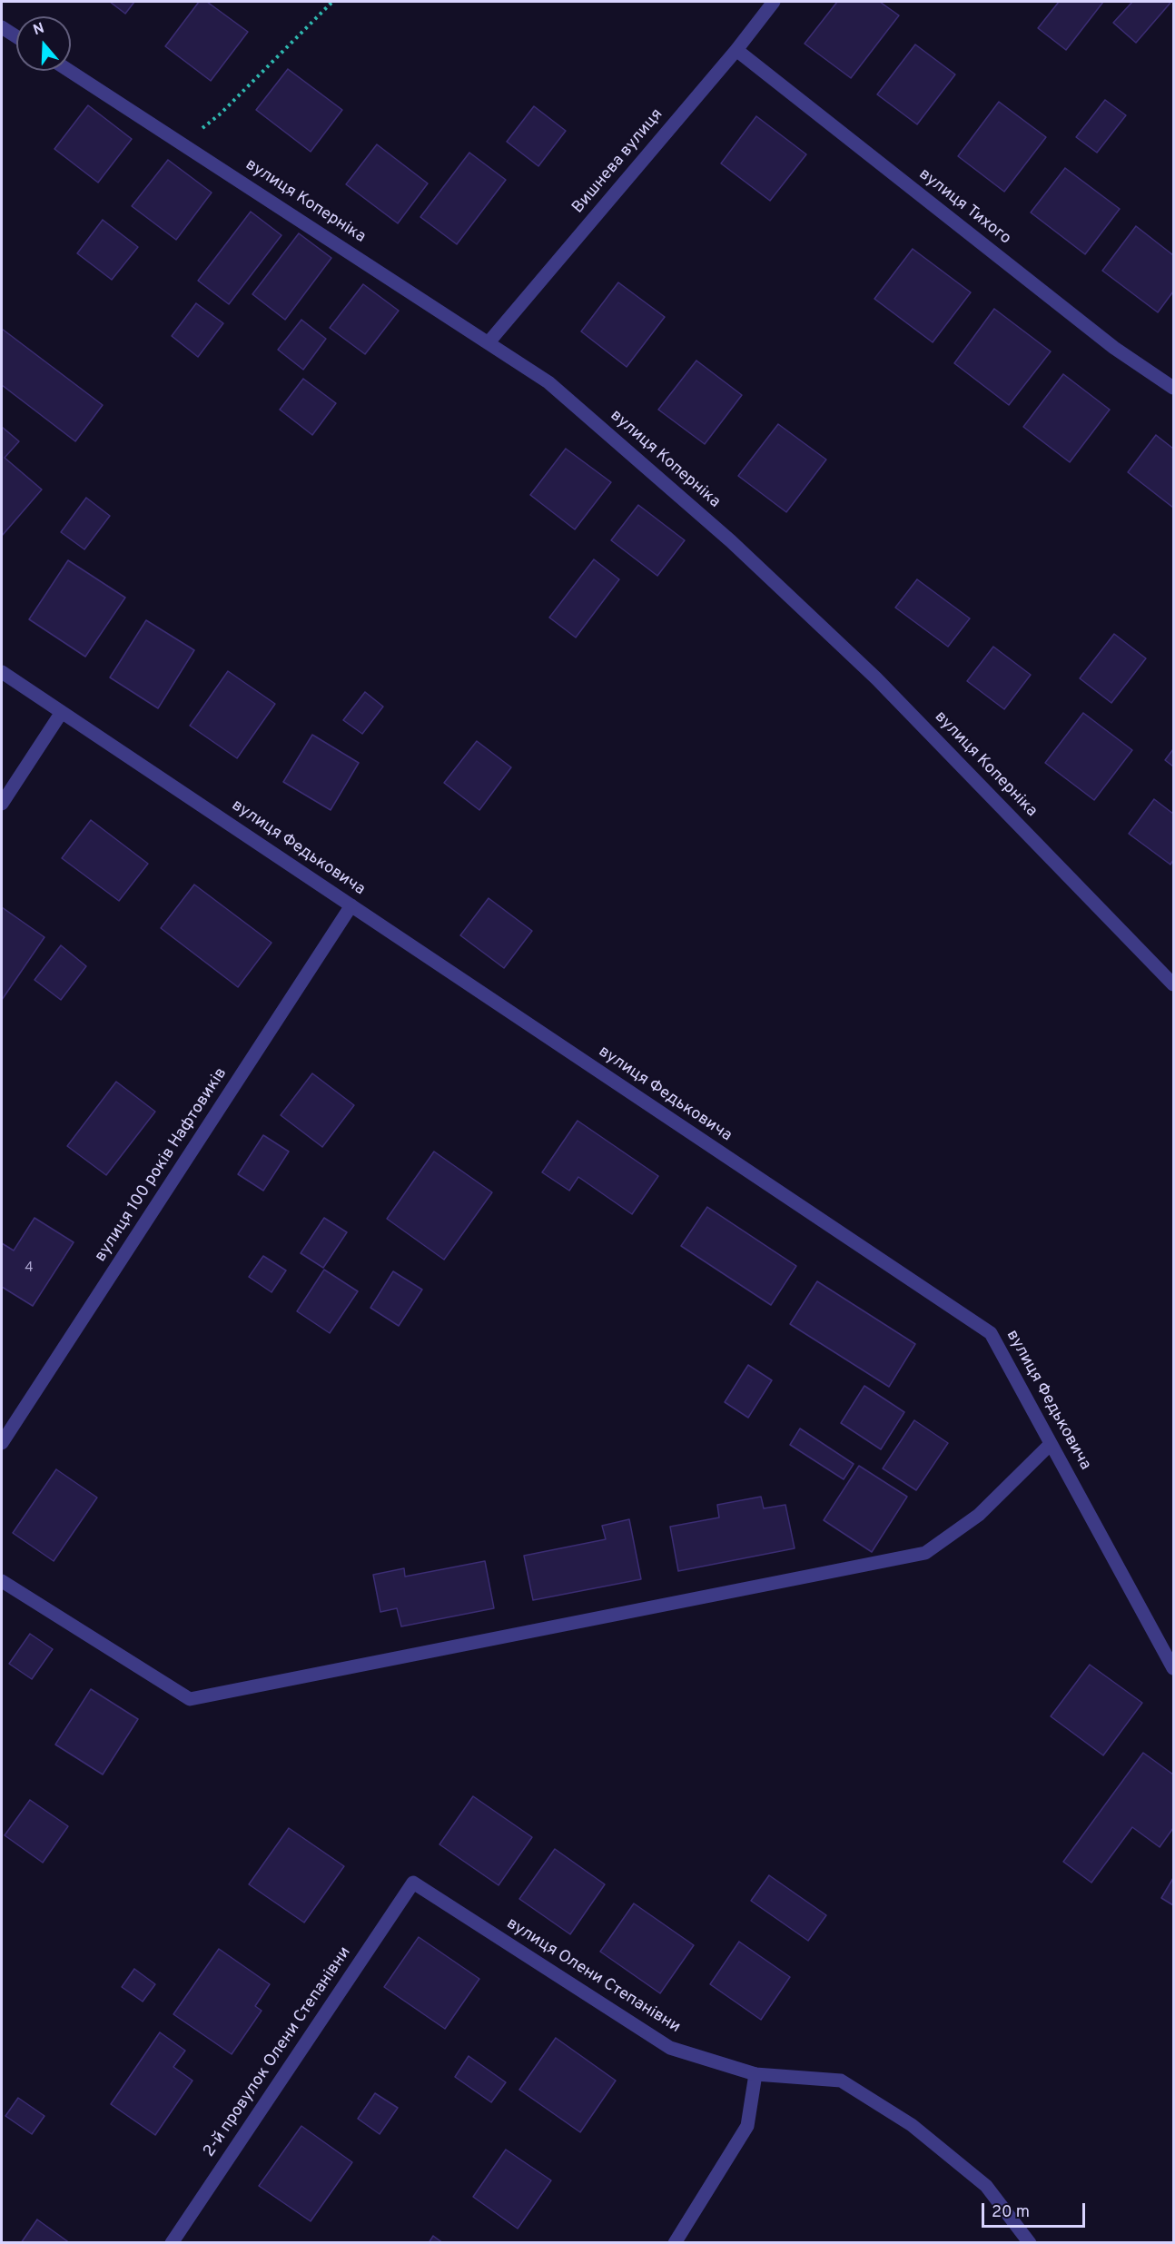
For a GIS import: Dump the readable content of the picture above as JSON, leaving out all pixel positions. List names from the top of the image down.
{
  "streets": {
    "street": [
      "Вишнева вулиця",
      "вулиця Коперніка",
      "вулиця Тихого",
      "вулиця Федьковича",
      "вулиця 100 років Нафтовиків",
      "вулиця Олени Степанівни",
      "2-й провулок Олени Степанівни"
    ]
  },
  "crossings": [
    ["Вишнева вулиця", "вулиця Коперніка"],
    ["Вишнева вулиця", "вулиця Тихого"],
    ["вулиця Федьковича", "вулиця 100 років Нафтовиків"],
    ["вулиця Олени Степанівни", "2-й провулок Олени Степанівни"]
  ],
  "house_numbers": ["4"],
  "scale_bar": "20 m",
  "north": "top"
}
